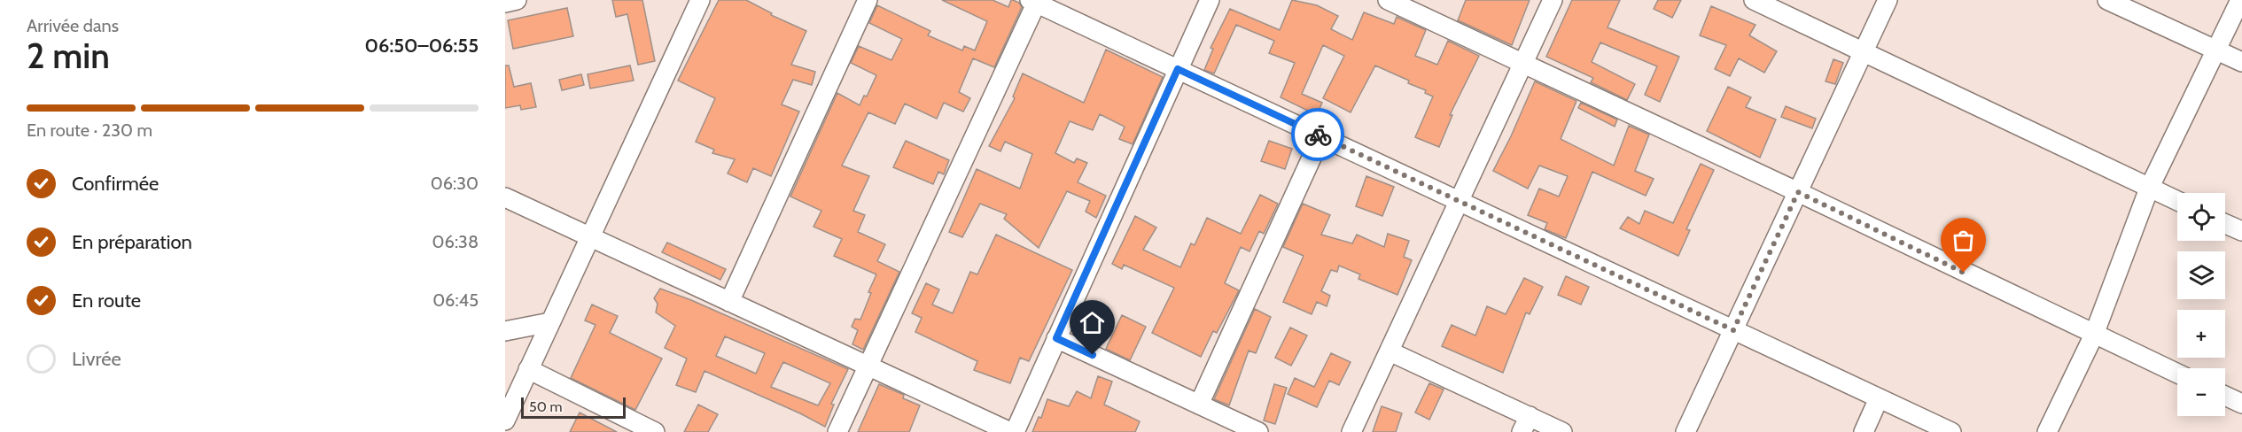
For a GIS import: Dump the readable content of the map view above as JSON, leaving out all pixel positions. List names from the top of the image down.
{
  "scale_bar": "50 m",
  "page": {
    "heading": ["2 min", "Arrivée dans", "06:50–06:55"],
    "bar": "En route · 230 m",
    "list": [
      ["Confirmée", "06:30"],
      ["En préparation", "06:38"],
      ["En route", "06:45"],
      "Livrée"
    ],
    "map_buttons": ["+", "−"],
    "scale": "50 m"
  }
}
